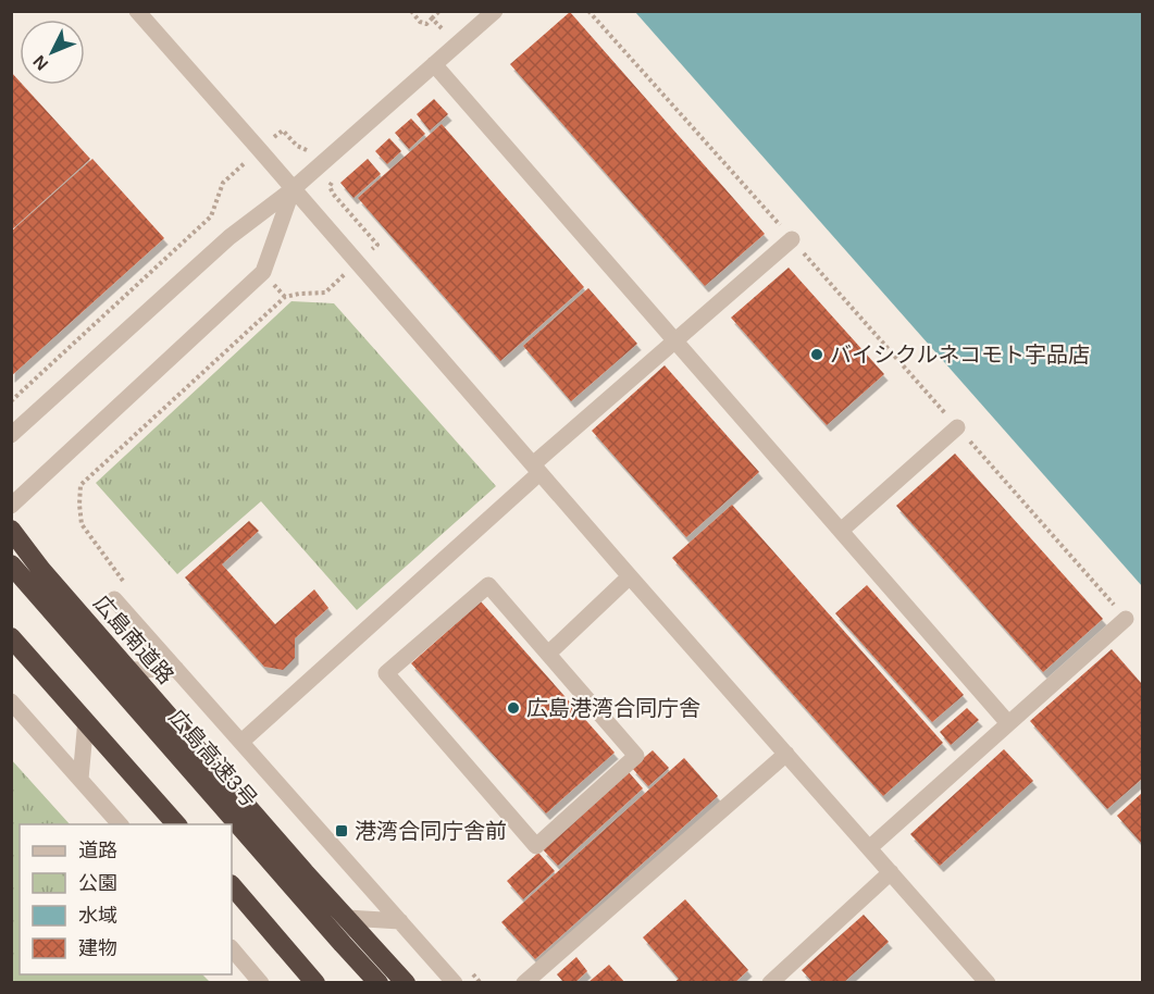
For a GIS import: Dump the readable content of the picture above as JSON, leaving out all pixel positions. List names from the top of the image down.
{
  "streets": {
    "highway": ["広島南道路", "広島高速3号"]
  },
  "places": {
    "other": ["バイシクルネコモト宇品店", "広島港湾合同庁舎"],
    "transit": ["港湾合同庁舎前"]
  },
  "legend": [
    "道路",
    "公園",
    "水域",
    "建物"
  ],
  "north": "bottom left"
}
